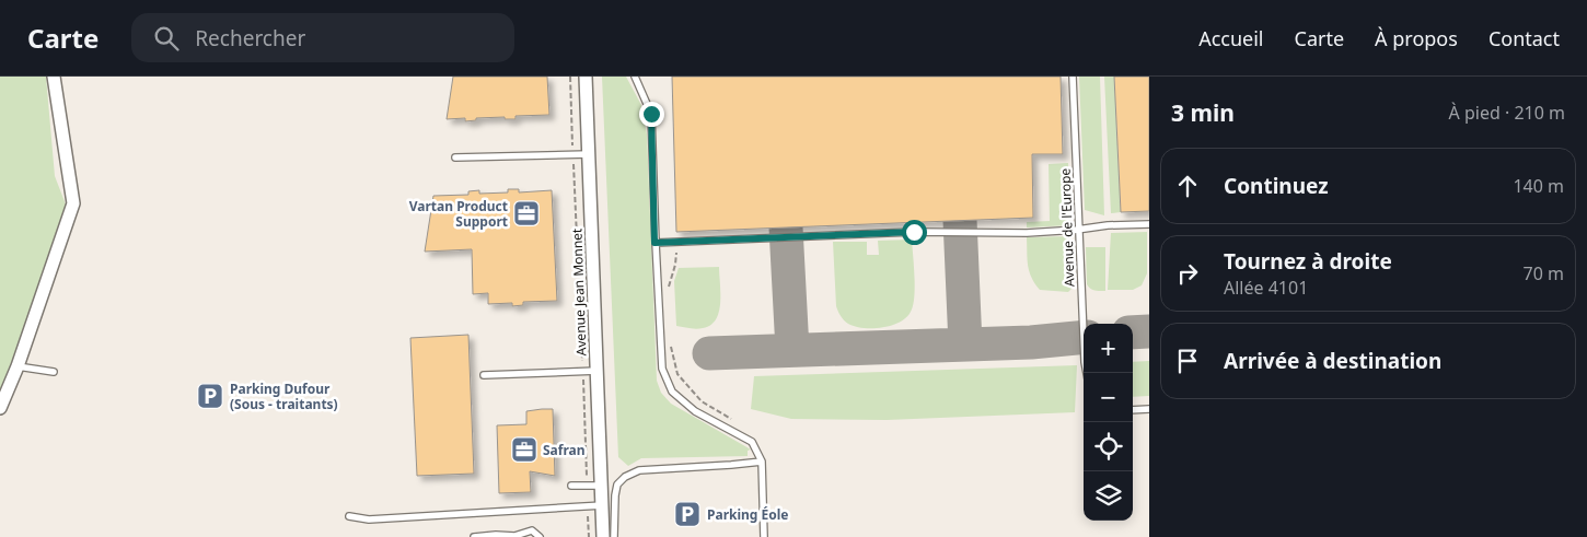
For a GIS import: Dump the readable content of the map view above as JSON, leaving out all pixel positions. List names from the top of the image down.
{
  "streets": {
    "street": ["Avenue Jean Monnet"],
    "lane": ["Avenue de l'Europe"]
  },
  "places": {
    "office": ["Vartan Product Support", "Safran"],
    "parking": ["Parking Dufour (Sous - traitants)", "Parking Éole"]
  },
  "page": {
    "header": "Carte",
    "search": "Rechercher",
    "nav": [
      "Accueil",
      "Carte",
      "À propos",
      "Contact"
    ],
    "heading": ["3 min", "À pied · 210 m"],
    "list": [
      ["Continuez", "140 m"],
      ["Tournez à droite", "Allée 4101", "70 m"],
      "Arrivée à destination"
    ],
    "map_buttons": ["+", "−"]
  }
}
